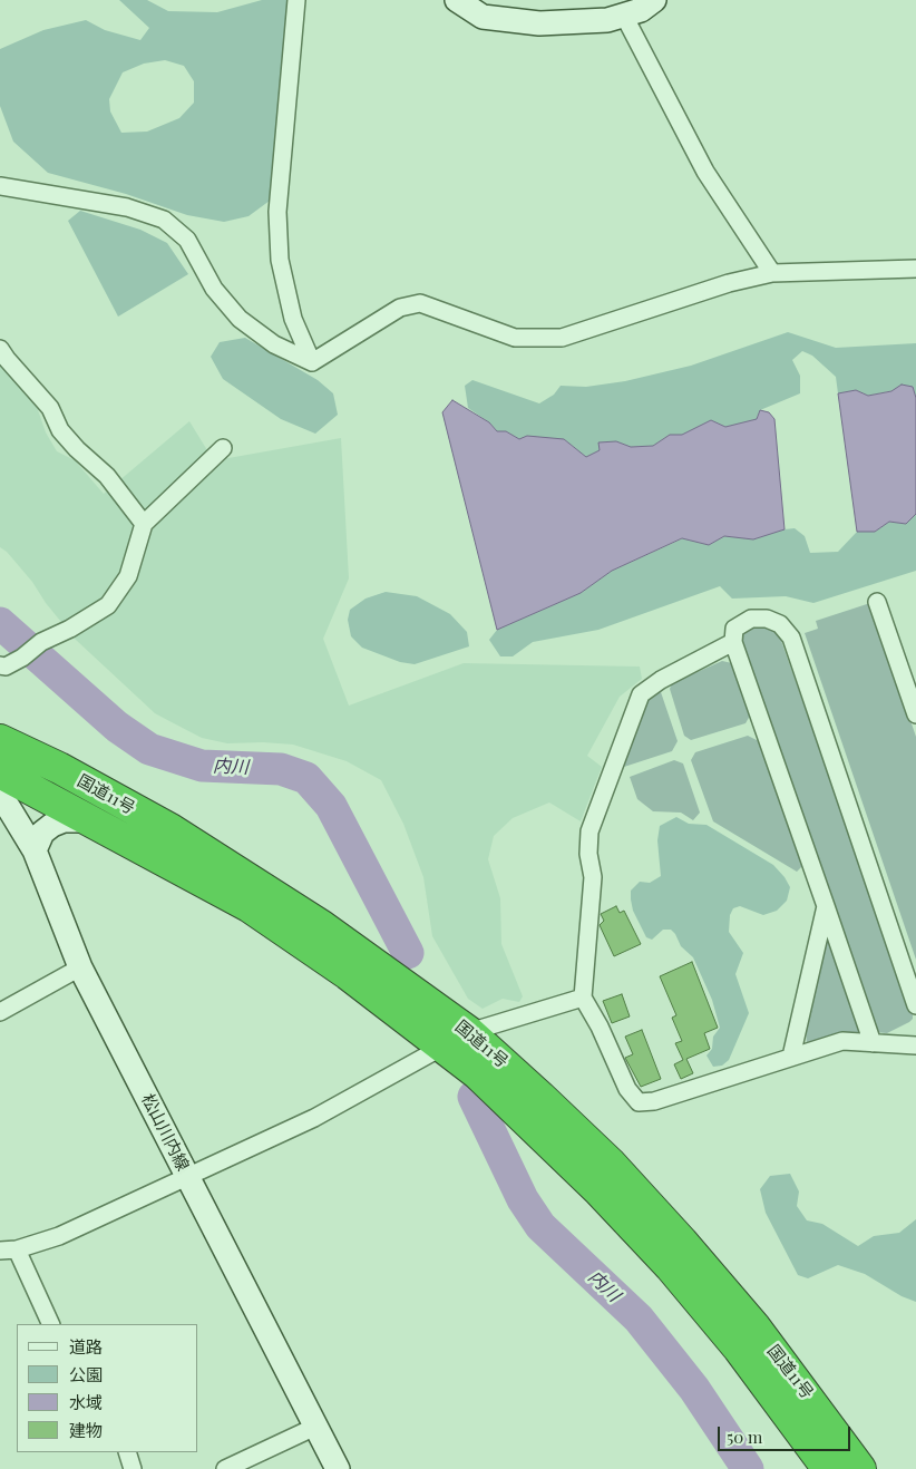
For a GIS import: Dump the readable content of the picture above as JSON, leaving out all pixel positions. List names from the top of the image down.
{
  "streets": {
    "highway": ["国道11号"],
    "main road": ["松山川内線"]
  },
  "water": ["内川"],
  "legend": [
    "道路",
    "公園",
    "水域",
    "建物"
  ],
  "scale_bar": "50 m"
}
